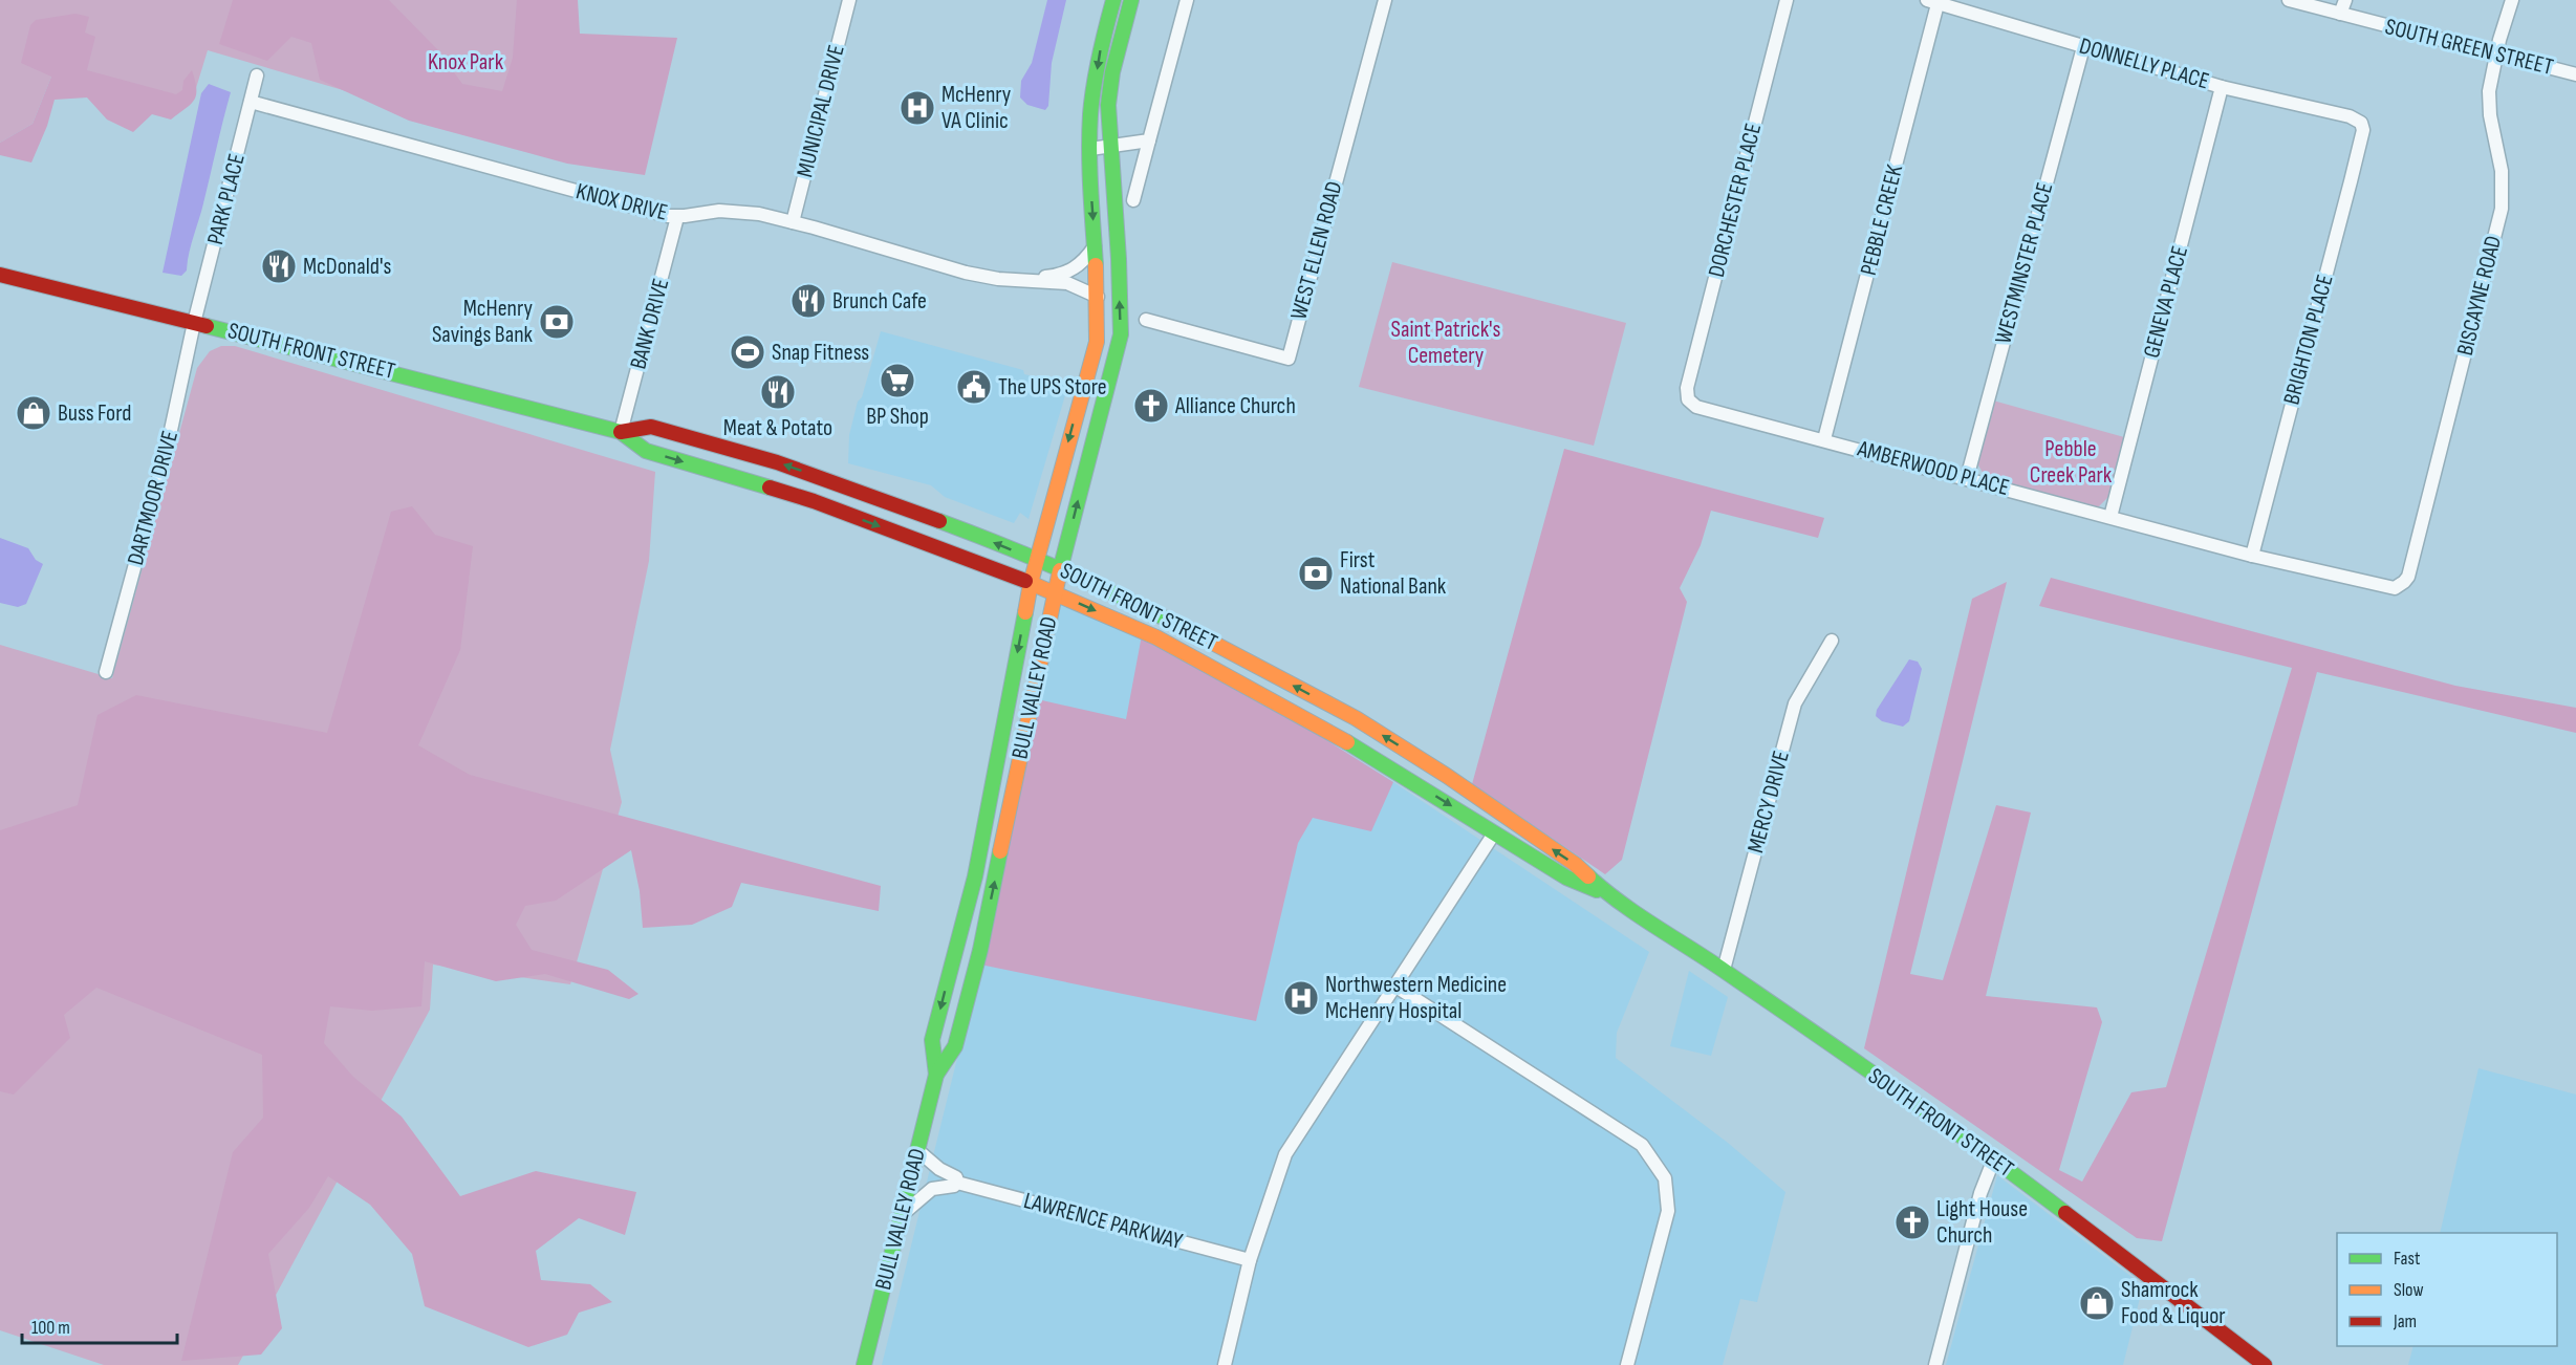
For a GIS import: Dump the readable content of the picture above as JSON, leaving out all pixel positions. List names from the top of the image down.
{
  "streets": {
    "main road": ["SOUTH FRONT STREET", "BULL VALLEY ROAD"],
    "street": [
      "SOUTH GREEN STREET",
      "DONNELLY PLACE",
      "MUNICIPAL DRIVE",
      "PARK PLACE",
      "DORCHESTER PLACE",
      "KNOX DRIVE",
      "PEBBLE CREEK",
      "WEST ELLEN ROAD",
      "WESTMINSTER PLACE",
      "BISCAYNE ROAD",
      "GENEVA PLACE",
      "BANK DRIVE",
      "BRIGHTON PLACE",
      "AMBERWOOD PLACE",
      "DARTMOOR DRIVE",
      "MERCY DRIVE",
      "LAWRENCE PARKWAY"
    ]
  },
  "crossings": [
    ["SOUTH GREEN STREET", "BISCAYNE ROAD"],
    ["DONNELLY PLACE", "PEBBLE CREEK"],
    ["DONNELLY PLACE", "WESTMINSTER PLACE"],
    ["DONNELLY PLACE", "GENEVA PLACE"],
    ["DONNELLY PLACE", "BRIGHTON PLACE"],
    ["MUNICIPAL DRIVE", "KNOX DRIVE"],
    ["PARK PLACE", "KNOX DRIVE"],
    ["PARK PLACE", "SOUTH FRONT STREET"],
    ["PARK PLACE", "DARTMOOR DRIVE"],
    ["DORCHESTER PLACE", "AMBERWOOD PLACE"],
    ["KNOX DRIVE", "BANK DRIVE"],
    ["KNOX DRIVE", "BULL VALLEY ROAD"],
    ["PEBBLE CREEK", "AMBERWOOD PLACE"],
    ["WESTMINSTER PLACE", "AMBERWOOD PLACE"],
    ["BISCAYNE ROAD", "AMBERWOOD PLACE"],
    ["GENEVA PLACE", "AMBERWOOD PLACE"],
    ["BANK DRIVE", "SOUTH FRONT STREET"],
    ["BRIGHTON PLACE", "AMBERWOOD PLACE"],
    ["SOUTH FRONT STREET", "DARTMOOR DRIVE"],
    ["SOUTH FRONT STREET", "BULL VALLEY ROAD"],
    ["SOUTH FRONT STREET", "MERCY DRIVE"],
    ["BULL VALLEY ROAD", "LAWRENCE PARKWAY"]
  ],
  "parks": ["Knox Park", "Saint Patrick's Cemetery", "Pebble Creek Park"],
  "places": {
    "hospital": ["McHenry VA Clinic", "Northwestern Medicine McHenry Hospital"],
    "restaurant": ["McDonald's", "Brunch Cafe", "Meat & Potato"],
    "bank": ["McHenry Savings Bank", "First National Bank"],
    "sports": ["Snap Fitness"],
    "supermarket": ["BP Shop"],
    "public building": ["The UPS Store"],
    "church": ["Alliance Church", "Light House Church"],
    "shop": ["Buss Ford", "Shamrock Food & Liquor"]
  },
  "legend": ["Fast", "Slow", "Jam"],
  "scale_bar": "100 m"
}
